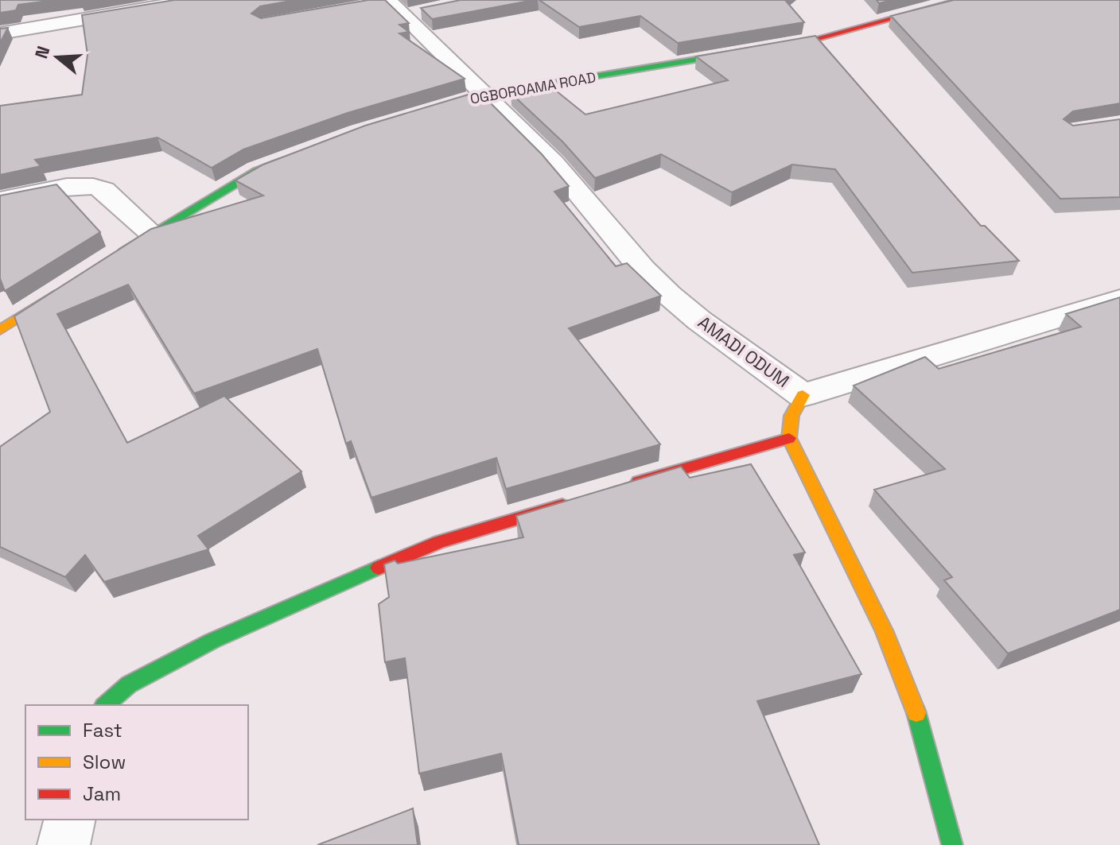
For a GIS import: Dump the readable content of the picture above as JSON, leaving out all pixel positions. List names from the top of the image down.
{
  "streets": {
    "street": ["OGBOROAMA ROAD", "AMADI ODUM"]
  },
  "crossings": [
    ["OGBOROAMA ROAD", "AMADI ODUM"]
  ],
  "legend": ["Fast", "Slow", "Jam"],
  "north": "left"
}
